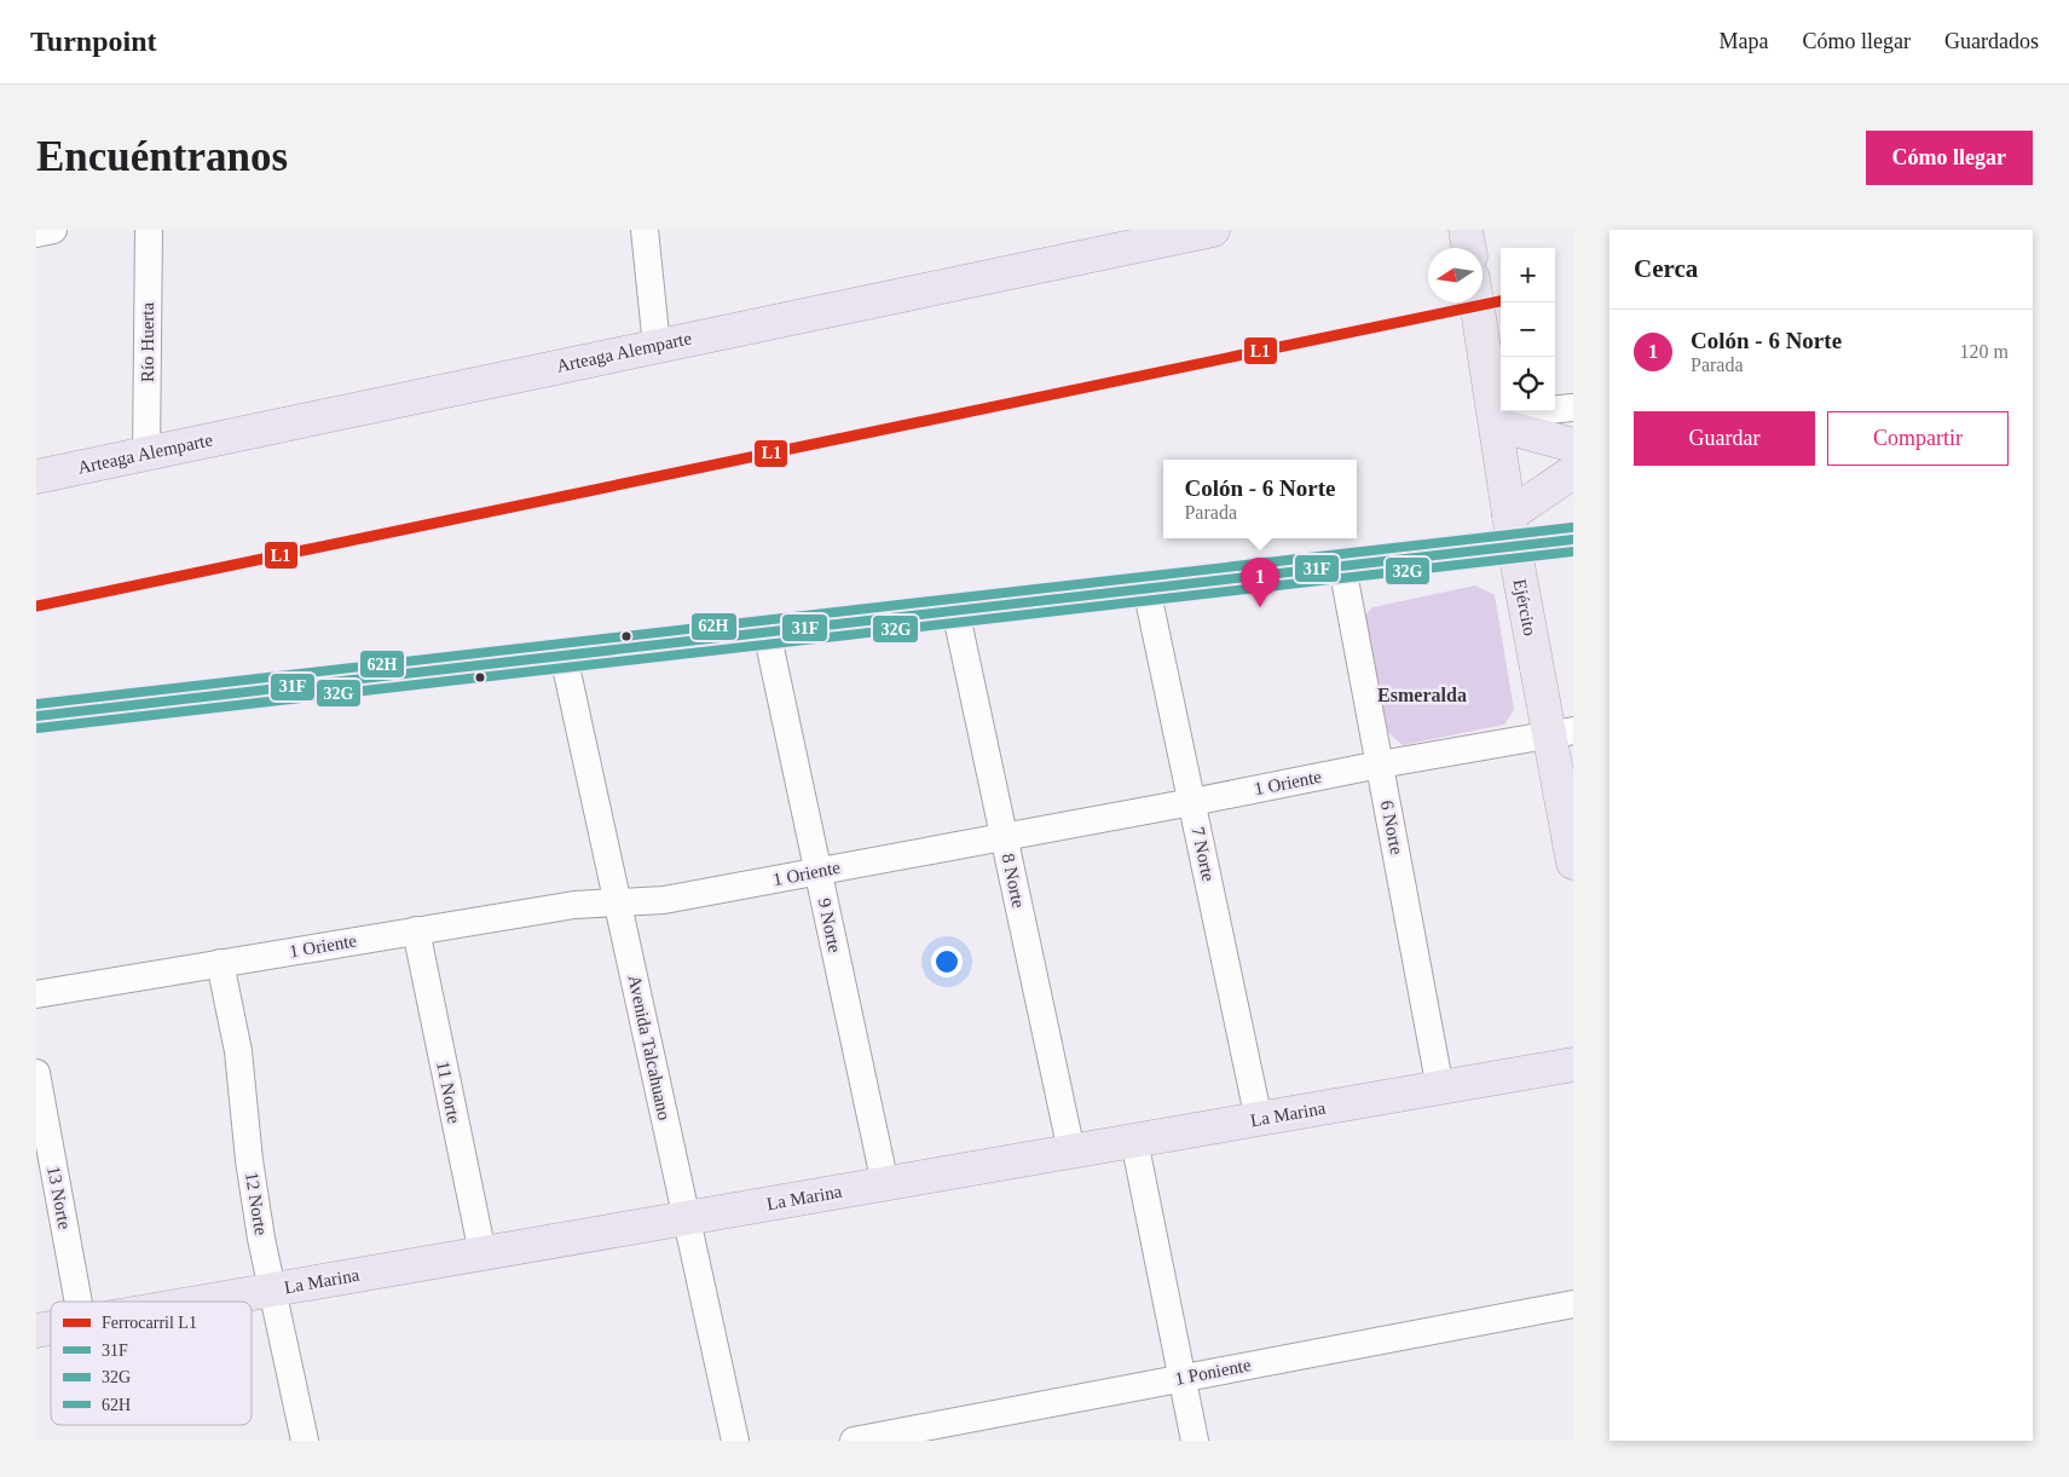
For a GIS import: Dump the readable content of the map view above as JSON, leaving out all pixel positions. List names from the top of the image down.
{
  "streets": {
    "main road": ["Arteaga Alemparte", "Ejército", "La Marina"],
    "street": [
      "Río Huerta",
      "1 Oriente",
      "6 Norte",
      "7 Norte",
      "8 Norte",
      "9 Norte",
      "Avenida Talcahuano",
      "11 Norte",
      "13 Norte",
      "12 Norte",
      "1 Poniente"
    ]
  },
  "crossings": [
    ["Río Huerta", "Arteaga Alemparte"],
    ["Ejército", "1 Oriente"],
    ["1 Oriente", "6 Norte"],
    ["1 Oriente", "7 Norte"],
    ["1 Oriente", "8 Norte"],
    ["1 Oriente", "9 Norte"],
    ["1 Oriente", "Avenida Talcahuano"],
    ["1 Oriente", "11 Norte"],
    ["1 Oriente", "12 Norte"],
    ["6 Norte", "La Marina"],
    ["7 Norte", "La Marina"],
    ["8 Norte", "La Marina"],
    ["9 Norte", "La Marina"],
    ["Avenida Talcahuano", "La Marina"],
    ["11 Norte", "La Marina"],
    ["La Marina", "12 Norte"]
  ],
  "districts": ["Esmeralda"],
  "lines": [
    "rail line L1",
    "transit line 62H",
    "transit line 31F",
    "transit line 32G"
  ],
  "legend": [
    "Ferrocarril L1",
    "31F",
    "32G",
    "62H"
  ],
  "north": "left",
  "page": {
    "header": "Turnpoint",
    "nav": ["Mapa", "Cómo llegar", "Guardados"],
    "buttons": [
      "Cómo llegar",
      ["Guardar", "Compartir"]
    ],
    "title": "Encuéntranos",
    "heading": "Cerca",
    "map_buttons": ["+", "−"],
    "list": [
      {
        "mark": "1",
        "name": "Colón - 6 Norte",
        "note": "Parada",
        "value": "120 m"
      }
    ],
    "popup": ["Colón - 6 Norte", "Parada"],
    "pins": "1"
  }
}
